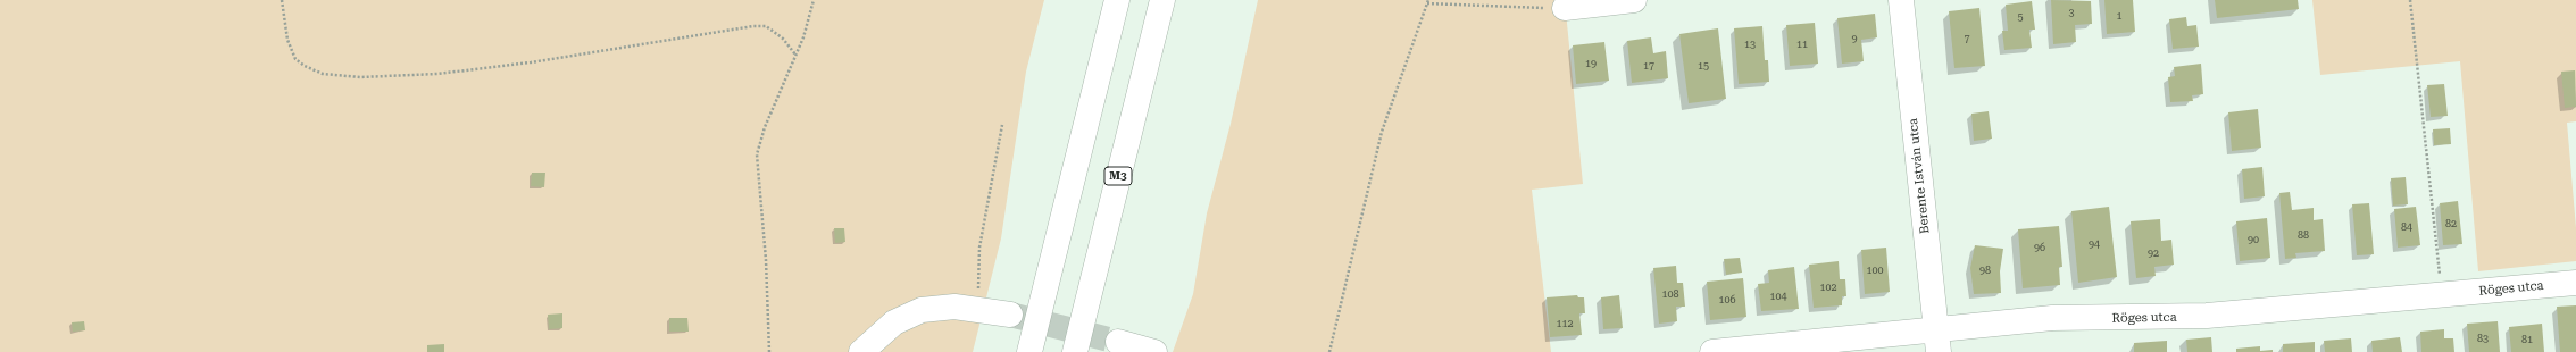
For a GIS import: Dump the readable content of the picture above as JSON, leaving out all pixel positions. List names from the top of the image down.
{
  "streets": {
    "main road": ["M3", "Berente István utca", "Röges utca"]
  },
  "crossings": [
    ["Berente István utca", "Röges utca"]
  ],
  "house_numbers": [
    "3",
    "1",
    "5",
    "9",
    "7",
    "13",
    "11",
    "19",
    "17",
    "15",
    "82",
    "84",
    "88",
    "90",
    "94",
    "96",
    "92",
    "100",
    "98",
    "102",
    "108",
    "104",
    "106",
    "112",
    "83",
    "81"
  ]
}
